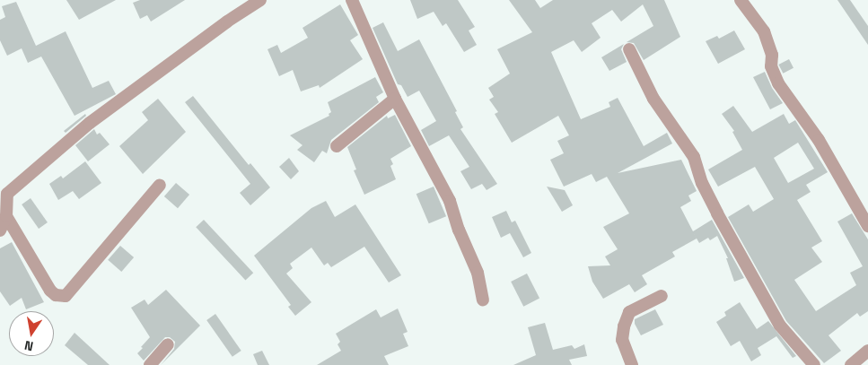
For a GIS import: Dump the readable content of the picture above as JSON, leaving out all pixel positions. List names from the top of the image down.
{
  "north": "bottom"
}
